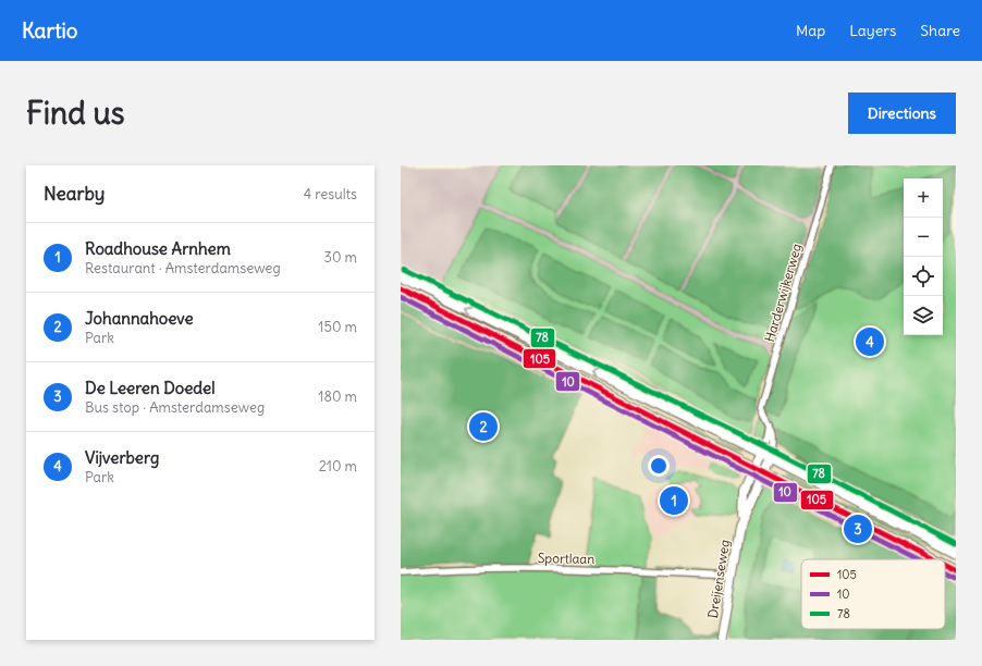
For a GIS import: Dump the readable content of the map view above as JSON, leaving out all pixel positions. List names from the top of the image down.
{
  "streets": {
    "main road": ["Dreijenseweg"],
    "street": ["Harderwijkerweg", "Sportlaan"]
  },
  "crossings": [
    ["Harderwijkerweg", "Dreijenseweg"],
    ["Sportlaan", "Dreijenseweg"]
  ],
  "lines": ["transit line 78", "transit line 105", "transit line 10"],
  "legend": ["105", "10", "78"],
  "page": {
    "header": "Kartio",
    "nav": ["Map", "Layers", "Share"],
    "buttons": "Directions",
    "title": "Find us",
    "heading": ["Nearby", "4 results"],
    "map_buttons": ["+", "−"],
    "list": [
      {
        "mark": "1",
        "name": "Roadhouse Arnhem",
        "note": "Restaurant · Amsterdamseweg",
        "value": "30 m"
      },
      {
        "mark": "2",
        "name": "Johannahoeve",
        "note": "Park",
        "value": "150 m"
      },
      {
        "mark": "3",
        "name": "De Leeren Doedel",
        "note": "Bus stop · Amsterdamseweg",
        "value": "180 m"
      },
      {
        "mark": "4",
        "name": "Vijverberg",
        "note": "Park",
        "value": "210 m"
      }
    ],
    "pins": [
      "4",
      "2",
      "1",
      "3"
    ]
  }
}
